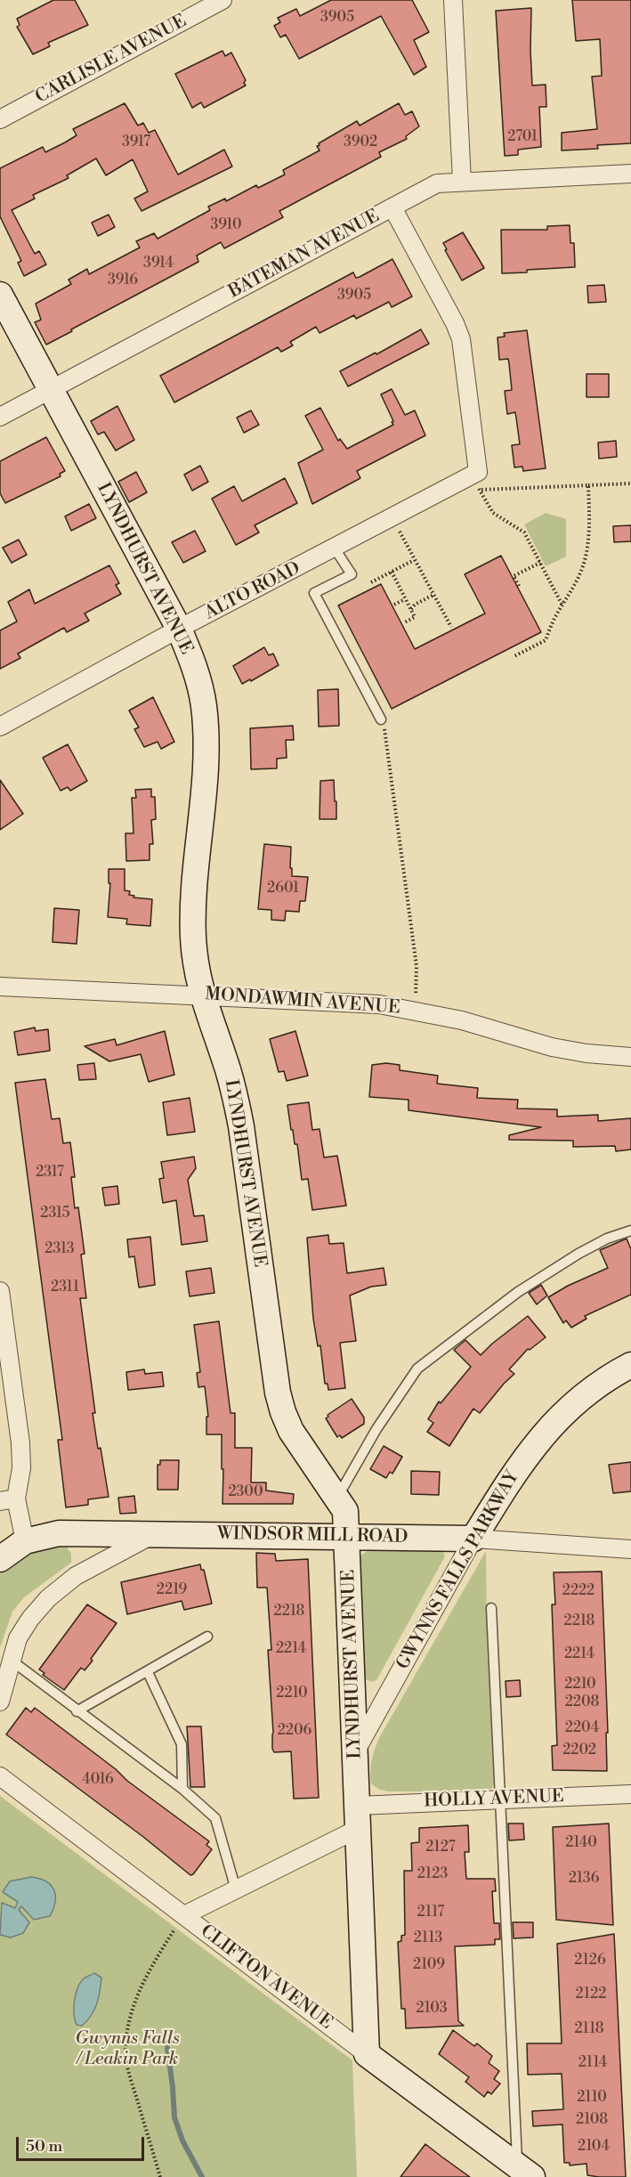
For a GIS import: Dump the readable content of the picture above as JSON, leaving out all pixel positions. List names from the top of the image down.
{
  "streets": {
    "street": [
      "CARLISLE AVENUE",
      "BATEMAN AVENUE",
      "LYNDHURST AVENUE",
      "ALTO ROAD",
      "MONDAWMIN AVENUE",
      "WINDSOR MILL ROAD",
      "GWYNNS FALLS PARKWAY",
      "HOLLY AVENUE",
      "CLIFTON AVENUE"
    ]
  },
  "crossings": [
    ["BATEMAN AVENUE", "LYNDHURST AVENUE"],
    ["BATEMAN AVENUE", "ALTO ROAD"],
    ["LYNDHURST AVENUE", "ALTO ROAD"],
    ["LYNDHURST AVENUE", "MONDAWMIN AVENUE"],
    ["LYNDHURST AVENUE", "WINDSOR MILL ROAD"],
    ["LYNDHURST AVENUE", "GWYNNS FALLS PARKWAY"],
    ["LYNDHURST AVENUE", "HOLLY AVENUE"],
    ["LYNDHURST AVENUE", "CLIFTON AVENUE"],
    ["WINDSOR MILL ROAD", "GWYNNS FALLS PARKWAY"],
    ["HOLLY AVENUE", "CLIFTON AVENUE"]
  ],
  "parks": ["Gwynns Falls / Leakin Park"],
  "house_numbers": [
    "3905",
    "2701",
    "3917",
    "3902",
    "3910",
    "3914",
    "3916",
    "3905",
    "2601",
    "2317",
    "2315",
    "2313",
    "2311",
    "2300",
    "2219",
    "2222",
    "2218",
    "2218",
    "2214",
    "2214",
    "2210",
    "2210",
    "2208",
    "2204",
    "2206",
    "2202",
    "4016",
    "2140",
    "2127",
    "2123",
    "2136",
    "2117",
    "2113",
    "2126",
    "2109",
    "2122",
    "2103",
    "2118",
    "2114",
    "2110",
    "2108",
    "2104"
  ],
  "scale_bar": "50 m"
}
